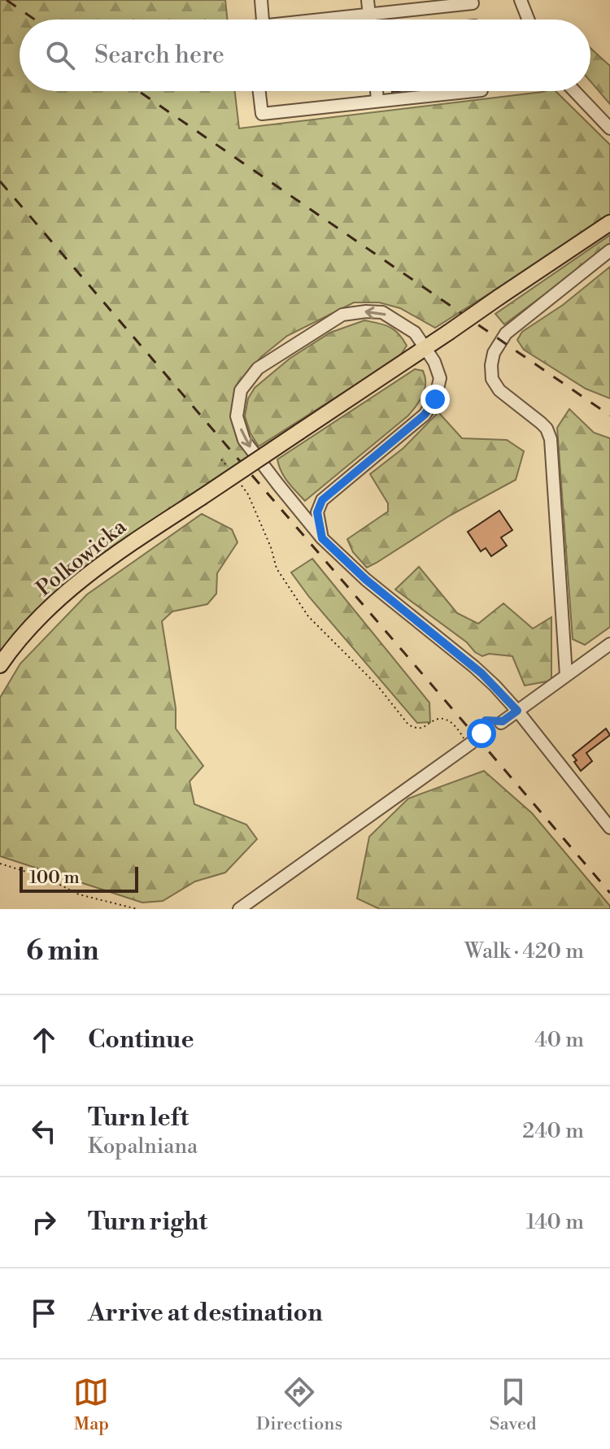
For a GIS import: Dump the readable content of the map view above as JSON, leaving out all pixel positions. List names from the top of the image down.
{
  "streets": {
    "main road": ["Polkowicka"]
  },
  "scale_bar": "100 m",
  "page": {
    "search": "Search here",
    "scale": "100 m",
    "heading": ["6 min", "Walk · 420 m"],
    "list": [
      ["Continue", "40 m"],
      ["Turn left", "Kopalniana", "240 m"],
      ["Turn right", "140 m"],
      "Arrive at destination"
    ],
    "nav": ["Map", "Directions", "Saved"]
  }
}
